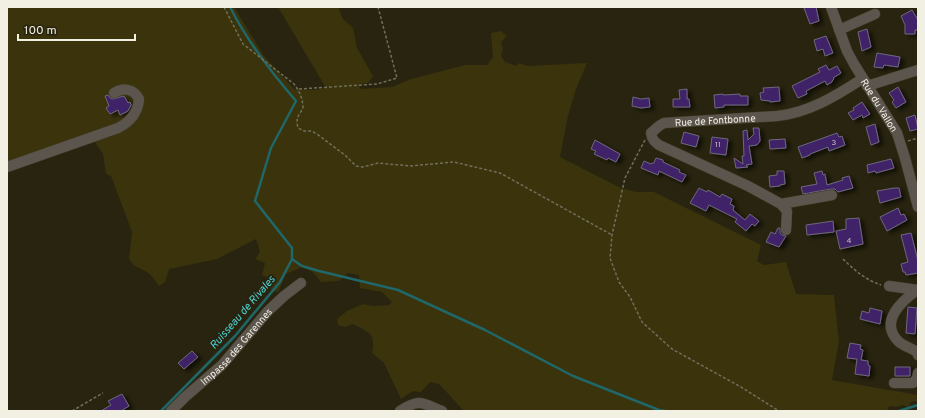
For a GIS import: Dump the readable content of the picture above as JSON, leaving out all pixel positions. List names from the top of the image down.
{
  "streets": {
    "street": ["Rue du Vallon", "Rue de Fontbonne", "Impasse des Garennes"]
  },
  "crossings": [
    ["Rue du Vallon", "Rue de Fontbonne"]
  ],
  "water": ["Ruisseau de Rivales"],
  "house_numbers": ["3", "11", "4"],
  "scale_bar": "100 m"
}
